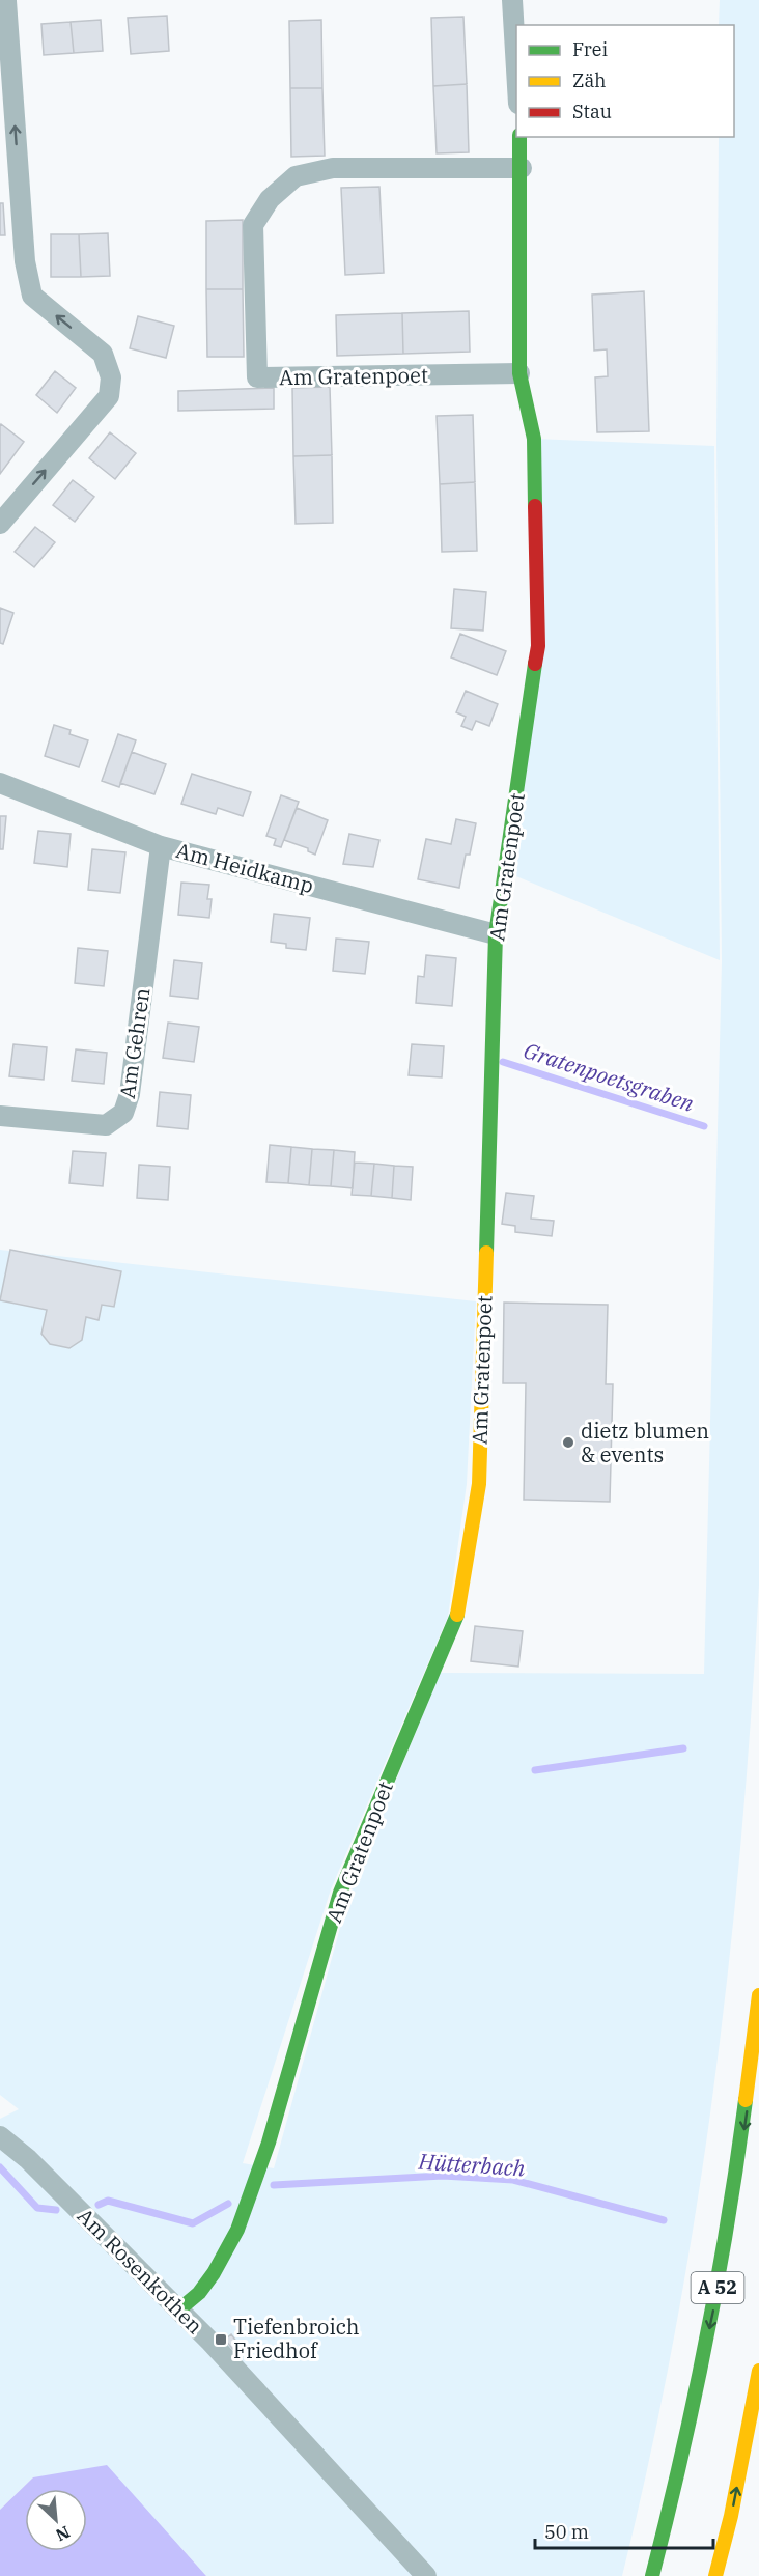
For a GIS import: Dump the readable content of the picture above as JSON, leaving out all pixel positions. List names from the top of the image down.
{
  "streets": {
    "main road": ["Am Gratenpoet", "A 52"],
    "street": ["Am Heidkamp", "Am Gehren", "Am Rosenkothen"]
  },
  "crossings": [
    ["Am Gratenpoet", "Am Heidkamp"],
    ["Am Gratenpoet", "Am Rosenkothen"],
    ["Am Heidkamp", "Am Gehren"]
  ],
  "water": ["Gratenpoetsgraben", "Hütterbach"],
  "places": {
    "other": ["dietz blumen & events"],
    "transit": ["Tiefenbroich Friedhof"]
  },
  "legend": ["Frei", "Zäh", "Stau"],
  "scale_bar": "50 m",
  "north": "bottom right"
}
